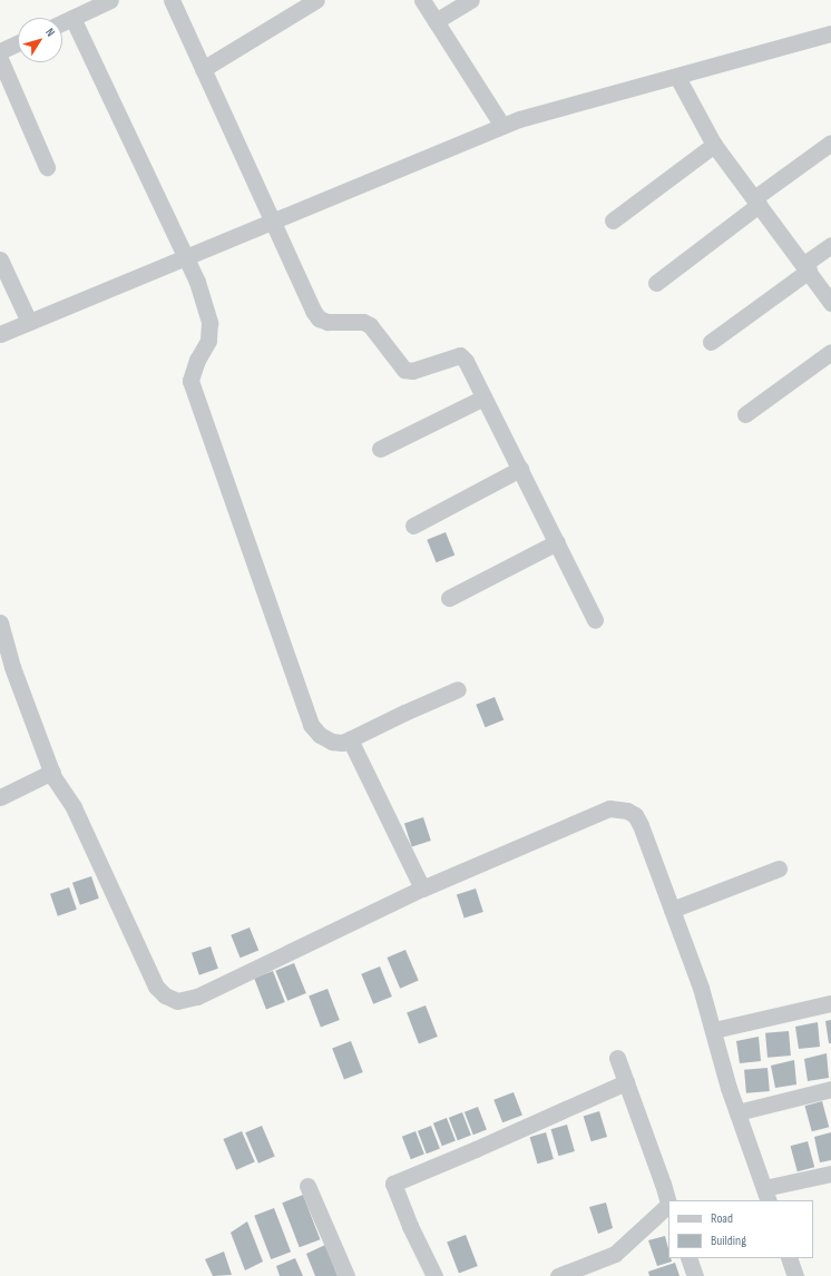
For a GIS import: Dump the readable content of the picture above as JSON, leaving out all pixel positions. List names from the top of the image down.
{
  "legend": ["Road", "Building"],
  "north": "top right"
}
